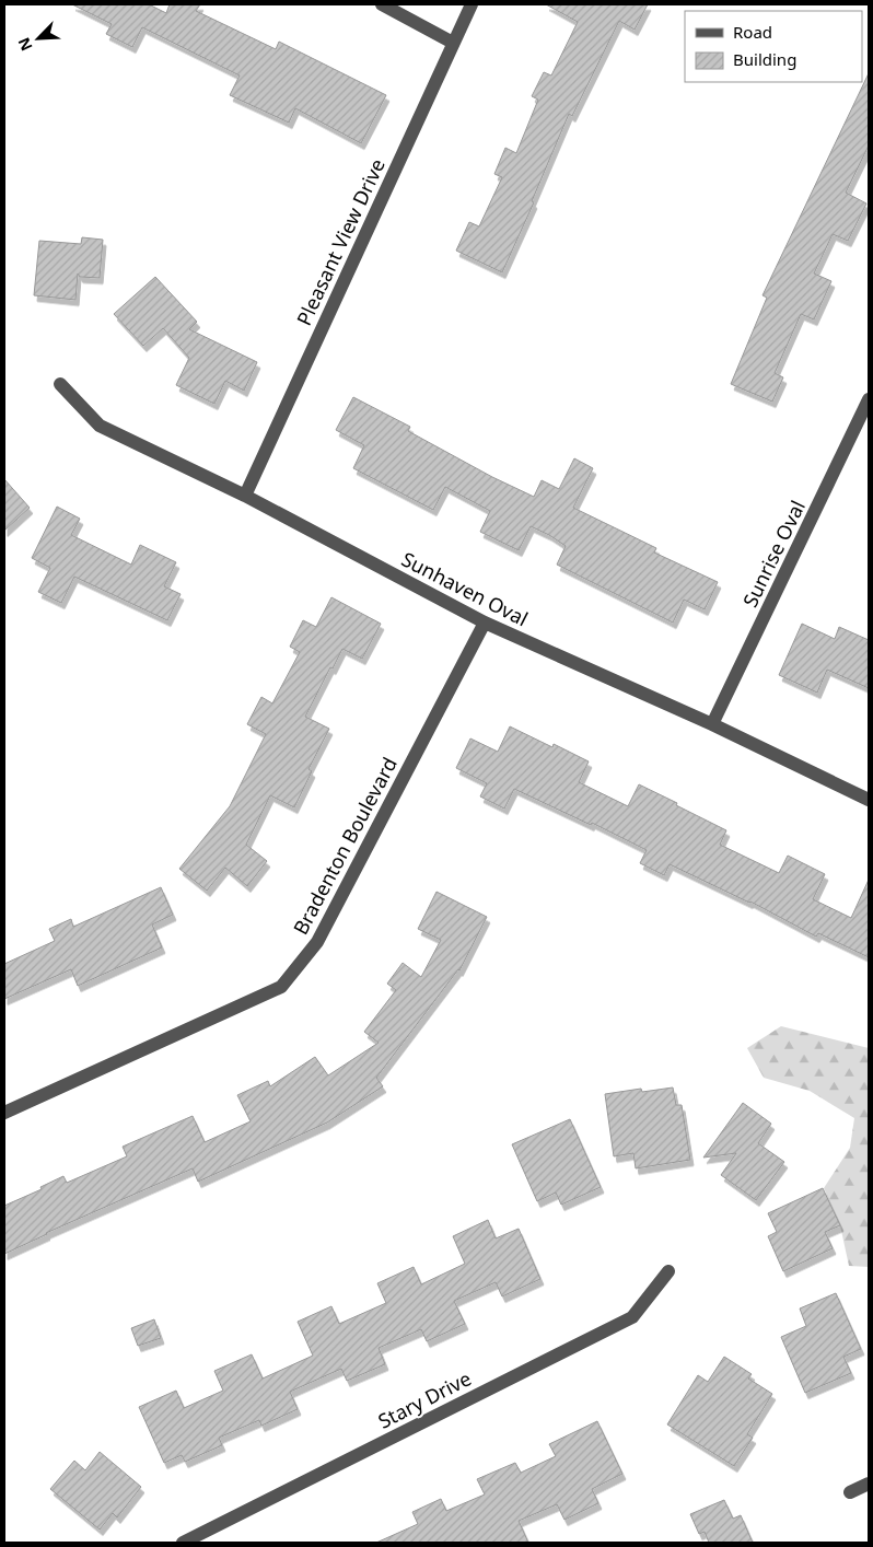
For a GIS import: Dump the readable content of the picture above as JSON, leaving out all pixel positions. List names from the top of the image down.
{
  "streets": {
    "street": [
      "Pleasant View Drive",
      "Sunrise Oval",
      "Sunhaven Oval",
      "Bradenton Boulevard",
      "Stary Drive"
    ]
  },
  "crossings": [
    ["Pleasant View Drive", "Sunhaven Oval"],
    ["Sunrise Oval", "Sunhaven Oval"],
    ["Sunhaven Oval", "Bradenton Boulevard"]
  ],
  "legend": ["Road", "Building"],
  "north": "bottom left"
}
